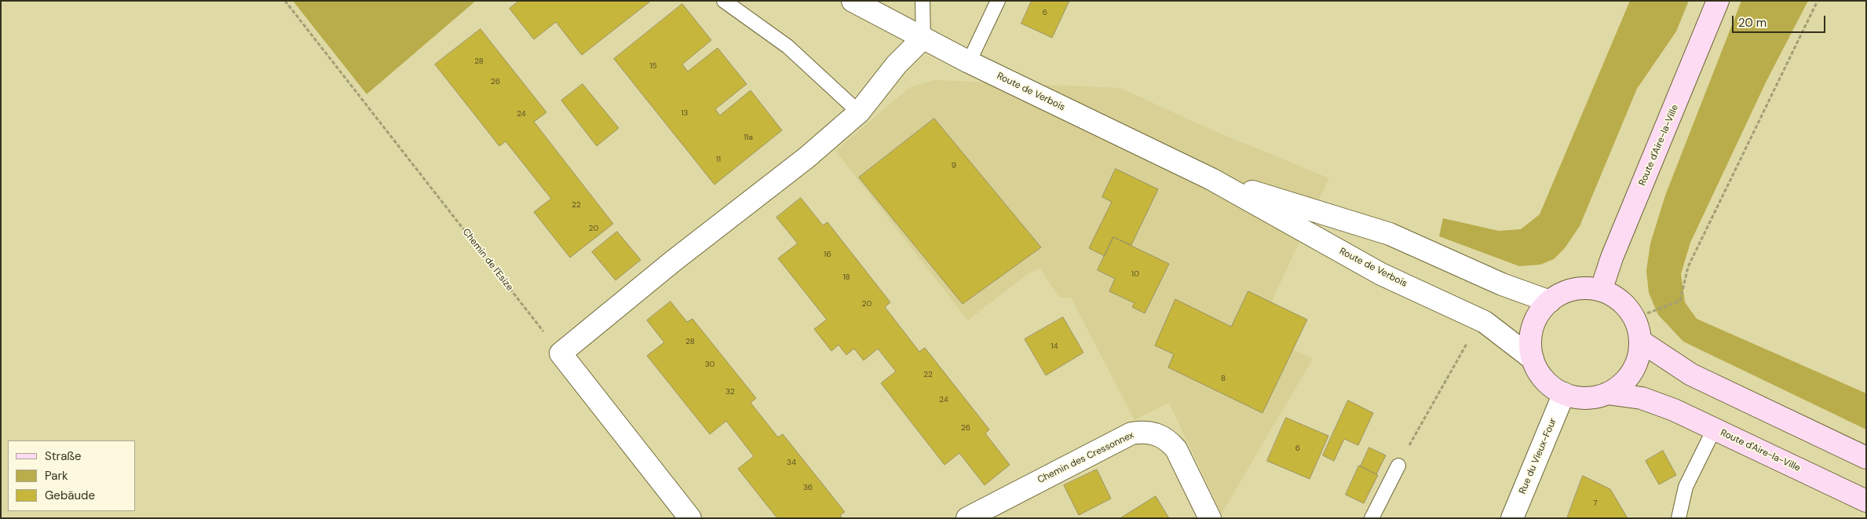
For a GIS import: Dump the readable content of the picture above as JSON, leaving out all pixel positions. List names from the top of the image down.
{
  "streets": {
    "main road": ["Route d'Aire-la-Ville"],
    "street": ["Route de Verbois", "Rue du Vieux-Four", "Chemin des Cressonnex"],
    "path": ["Chemin de l'Esize"]
  },
  "crossings": [
    ["Route de Verbois", "Route d'Aire-la-Ville"],
    ["Route de Verbois", "Rue du Vieux-Four"],
    ["Route d'Aire-la-Ville", "Rue du Vieux-Four"]
  ],
  "house_numbers": [
    "6",
    "28",
    "15",
    "26",
    "13",
    "24",
    "11a",
    "11",
    "9",
    "22",
    "20",
    "16",
    "10",
    "18",
    "20",
    "28",
    "14",
    "30",
    "22",
    "8",
    "32",
    "24",
    "26",
    "6",
    "34",
    "36",
    "7"
  ],
  "legend": ["Straße", "Park", "Gebäude"],
  "scale_bar": "20 m"
}
